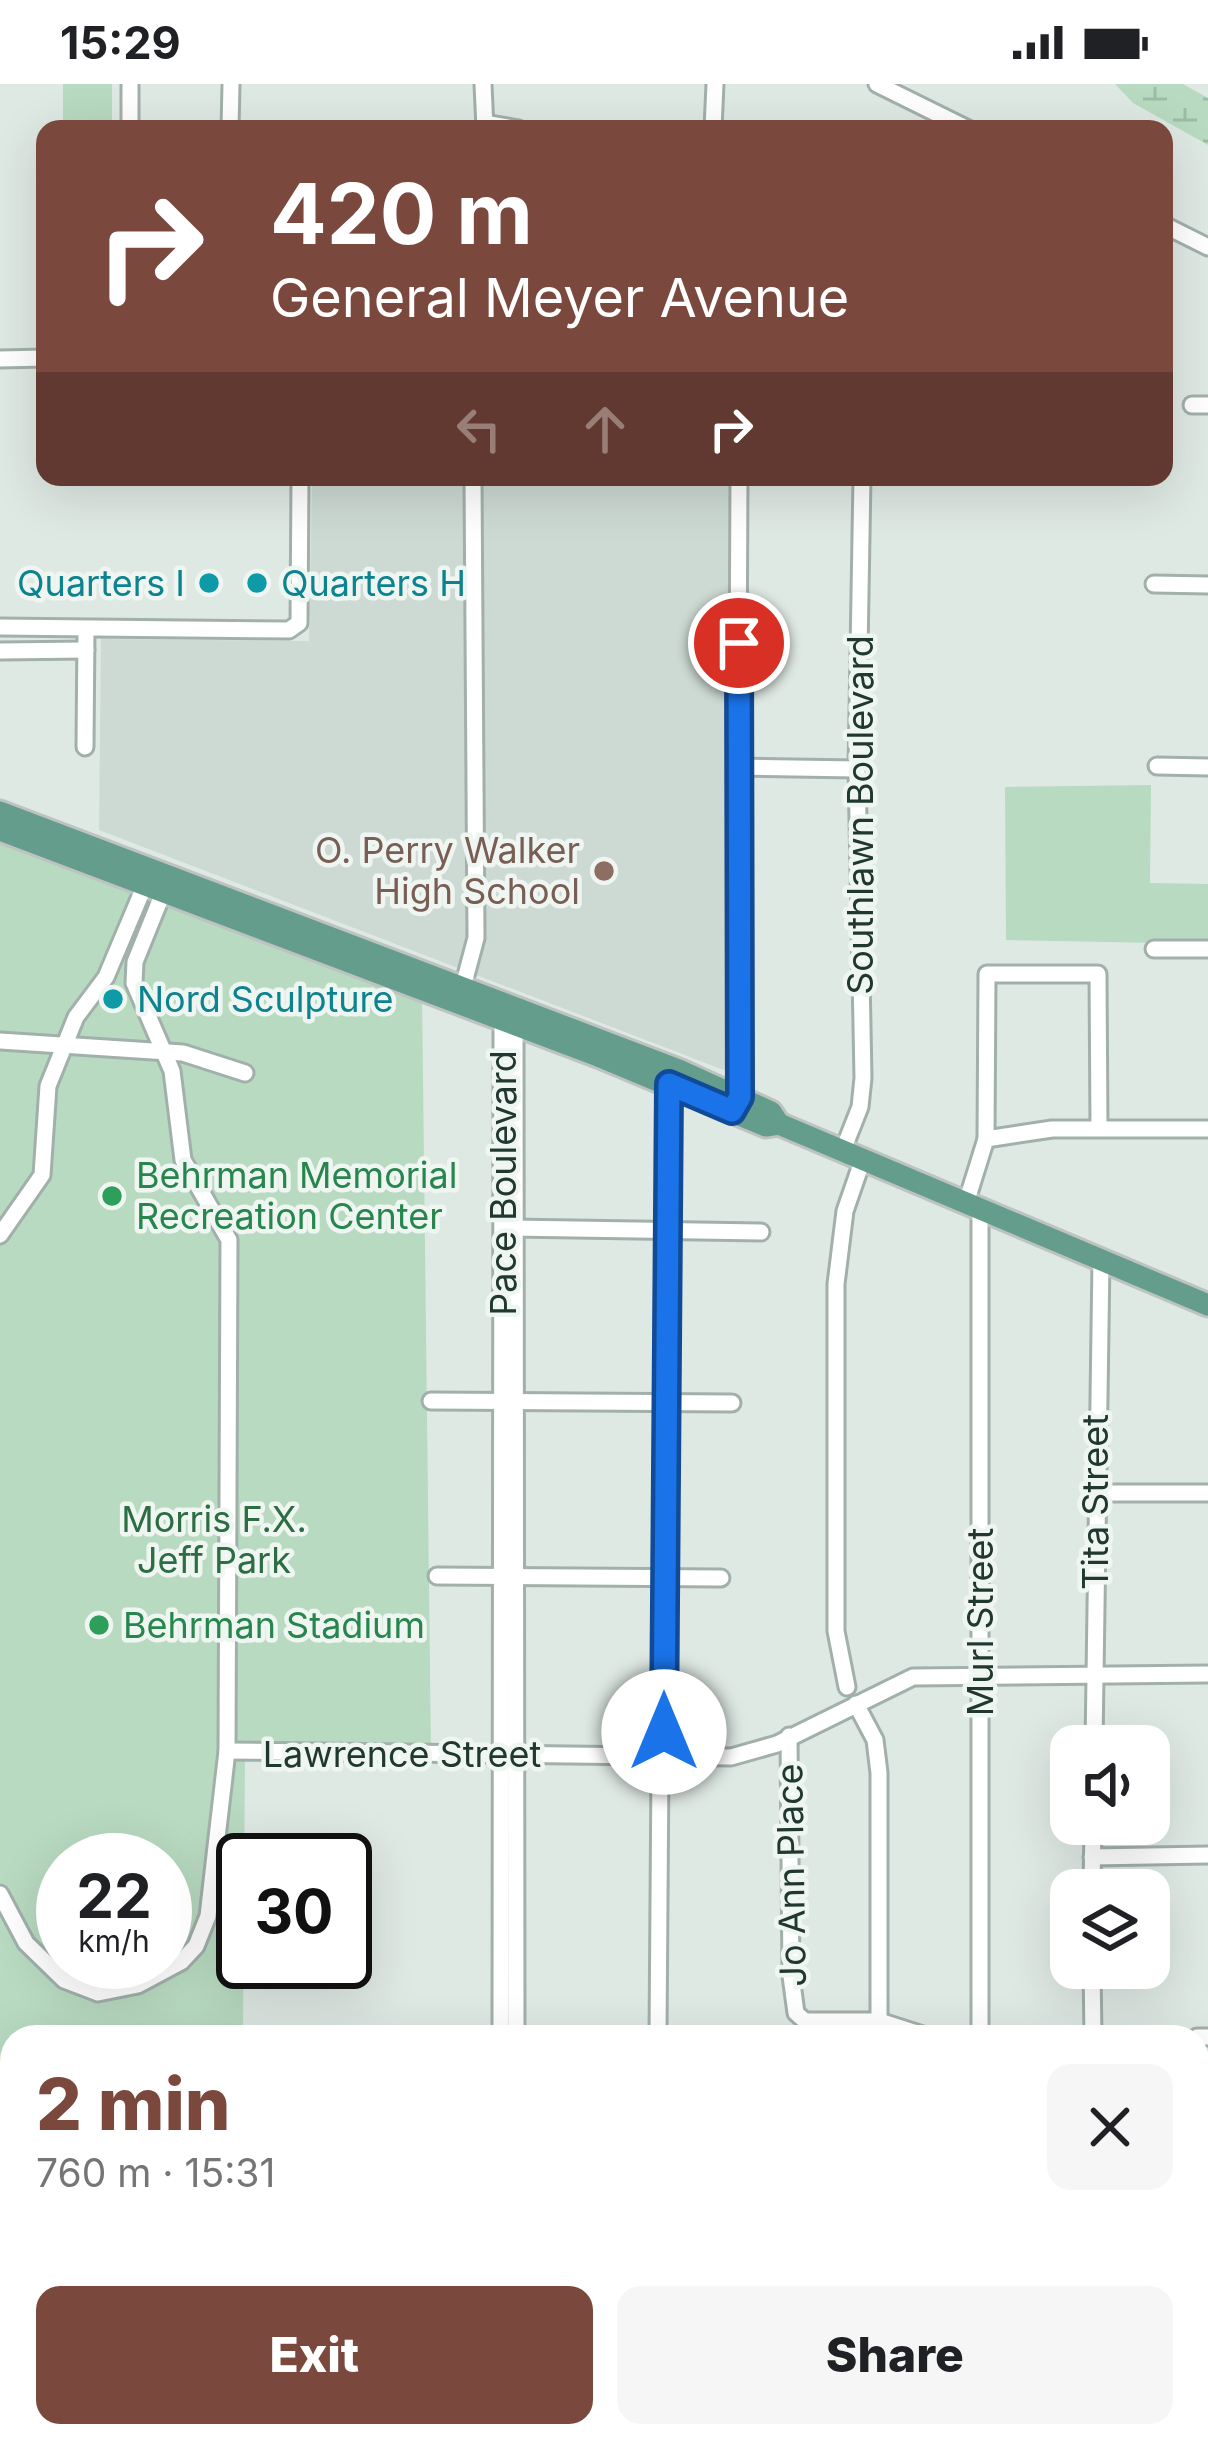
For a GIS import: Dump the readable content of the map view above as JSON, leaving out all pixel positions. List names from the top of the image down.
{
  "streets": {
    "street": [
      "Southlawn Boulevard",
      "Pace Boulevard",
      "Tita Street",
      "Murl Street",
      "Lawrence Street",
      "Jo Ann Place"
    ]
  },
  "crossings": [
    ["Pace Boulevard", "Lawrence Street"],
    ["Tita Street", "Lawrence Street"],
    ["Murl Street", "Lawrence Street"],
    ["Lawrence Street", "Jo Ann Place"]
  ],
  "parks": ["Morris F.X. Jeff Park"],
  "places": [
    "Quarters I",
    "Quarters H",
    "O. Perry Walker High School",
    "Nord Sculpture",
    "Behrman Memorial Recreation Center",
    "Behrman Stadium"
  ],
  "page": {
    "status": "15:29",
    "turn": ["420 m", "General Meyer Avenue"],
    "speed": "22 km/h",
    "limit": "30",
    "heading": ["2 min", "760 m · 15:31"],
    "buttons": ["Exit", "Share"]
  }
}
